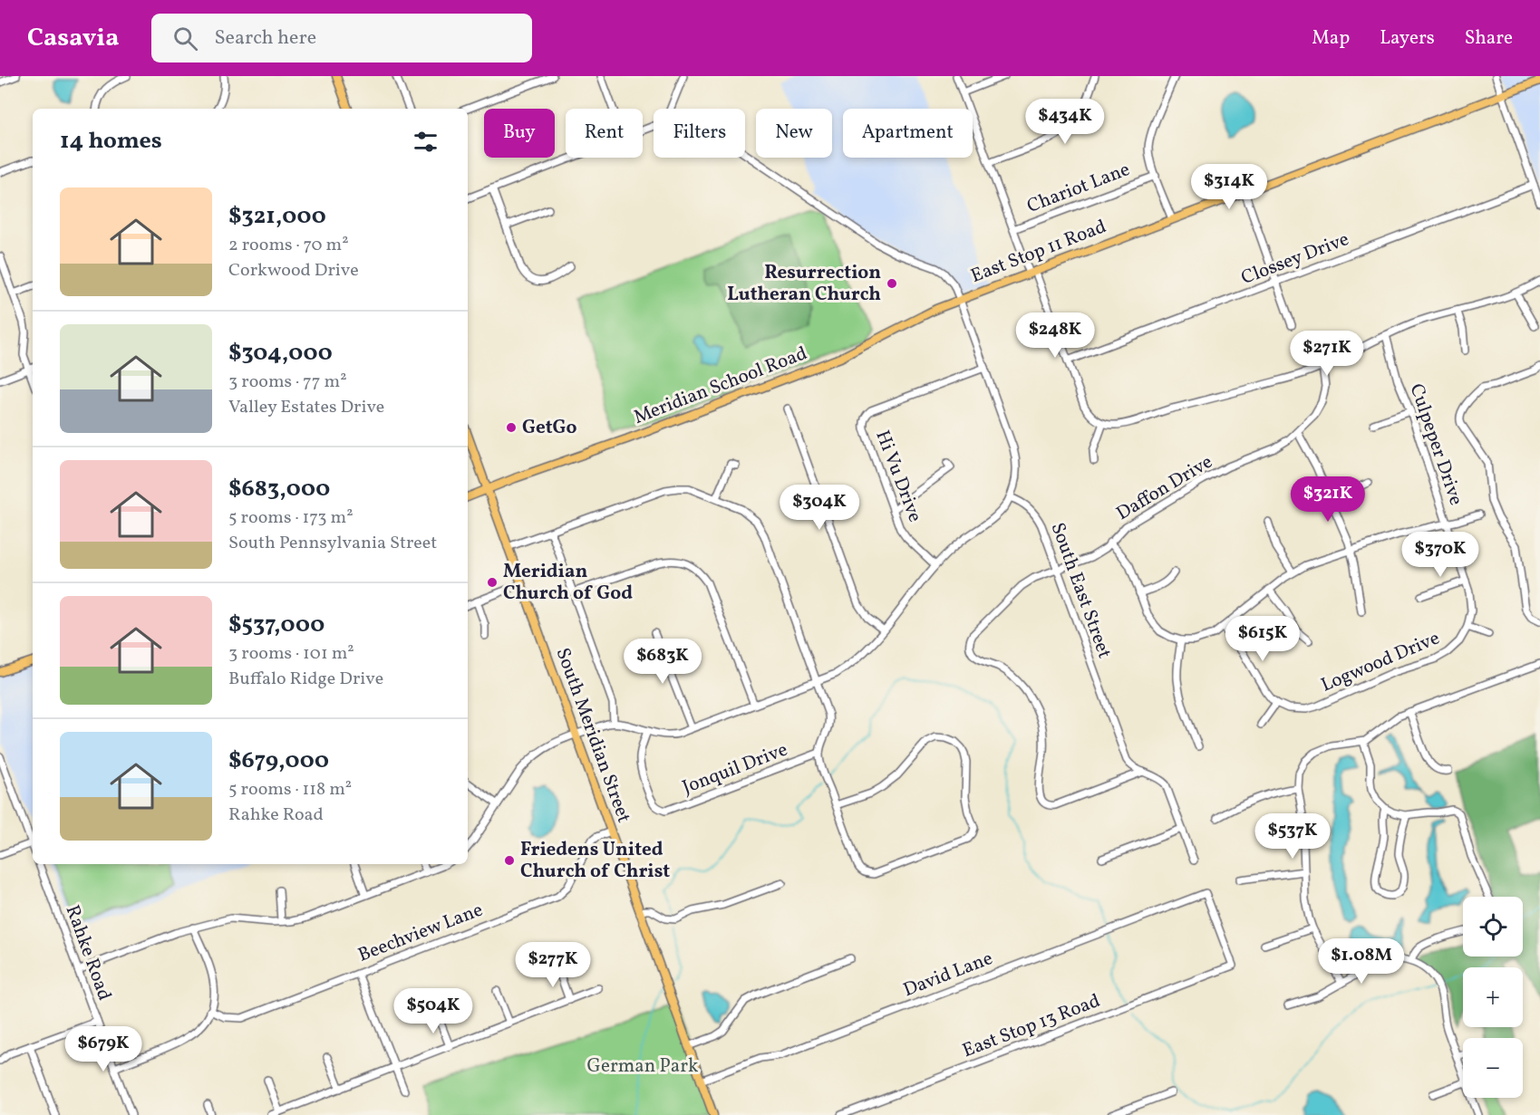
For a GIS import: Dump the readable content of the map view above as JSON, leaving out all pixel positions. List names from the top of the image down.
{
  "streets": {
    "main road": ["East Stop 11 Road", "Meridian School Road", "South Meridian Street"],
    "street": [
      "Chariot Lane",
      "Clossey Drive",
      "Culpeper Drive",
      "Hi Vu Drive",
      "Daffon Drive",
      "South East Street",
      "Logwood Drive",
      "Jonquil Drive",
      "Beechview Lane",
      "Rahke Road",
      "David Lane",
      "East Stop 13 Road"
    ]
  },
  "crossings": [
    ["East Stop 11 Road", "Meridian School Road"],
    ["Meridian School Road", "South Meridian Street"],
    ["Culpeper Drive", "Logwood Drive"],
    ["Daffon Drive", "South East Street"],
    ["South Meridian Street", "Beechview Lane"],
    ["South Meridian Street", "David Lane"],
    ["David Lane", "East Stop 13 Road"]
  ],
  "parks": ["German Park"],
  "places": [
    "Resurrection Lutheran Church",
    "GetGo",
    "Meridian Church of God",
    "Friedens United Church of Christ"
  ],
  "page": {
    "header": "Casavia",
    "search": "Search here",
    "nav": ["Map", "Layers", "Share"],
    "price": [
      "$434K",
      "$314K",
      "$248K",
      "$271K",
      "$321K",
      "$304K",
      "$370K",
      "$615K",
      "$683K",
      "$537K",
      "$1.08M",
      "$277K",
      "$504K",
      "$679K"
    ],
    "chip": [
      "Buy",
      "Rent",
      "Filters",
      "New",
      "Apartment"
    ],
    "heading": "14 homes",
    "list": [
      {
        "name": "$321,000",
        "note": "2 rooms · 70 m² · Corkwood Drive"
      },
      {
        "name": "$304,000",
        "note": "3 rooms · 77 m² · Valley Estates Drive"
      },
      {
        "name": "$683,000",
        "note": "5 rooms · 173 m² · South Pennsylvania Street"
      },
      {
        "name": "$537,000",
        "note": "3 rooms · 101 m² · Buffalo Ridge Drive"
      },
      {
        "name": "$679,000",
        "note": "5 rooms · 118 m² · Rahke Road"
      }
    ],
    "map_buttons": ["+", "−"]
  }
}
